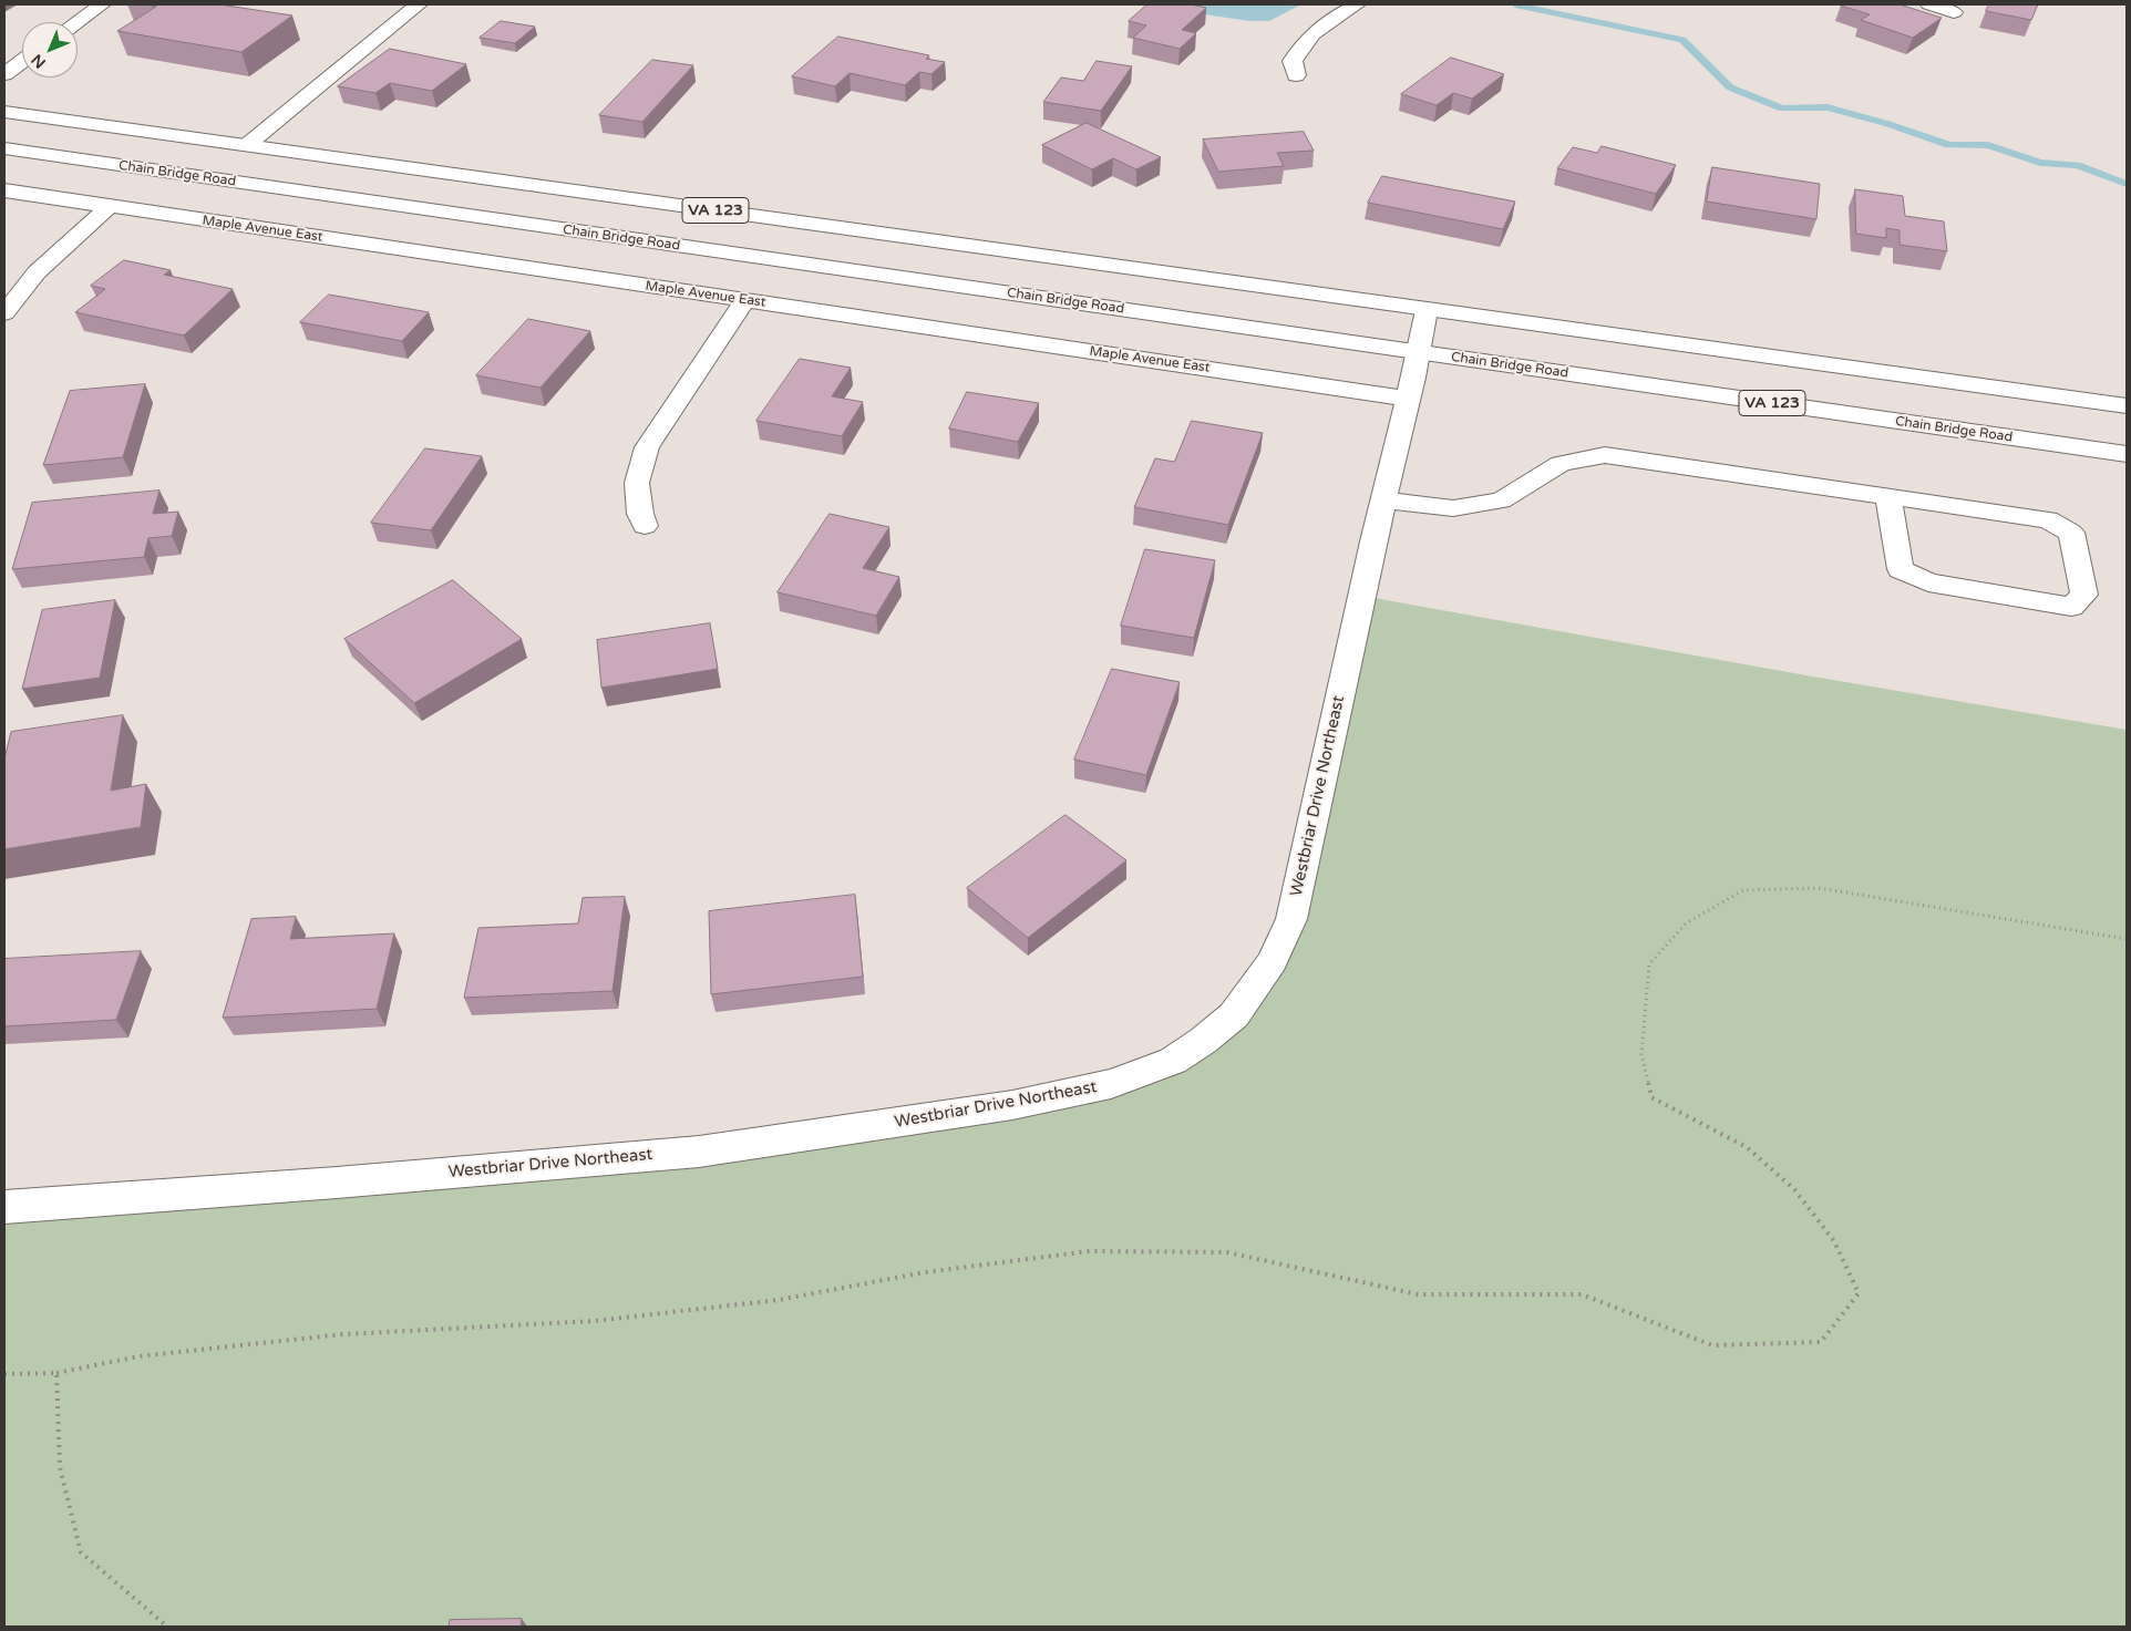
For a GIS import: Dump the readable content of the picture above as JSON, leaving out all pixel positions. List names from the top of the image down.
{
  "streets": {
    "main road": [
      "Chain Bridge Road",
      "VA 123",
      "Maple Avenue East",
      "Westbriar Drive Northeast"
    ]
  },
  "crossings": [
    ["Chain Bridge Road", "Westbriar Drive Northeast"],
    ["VA 123", "Westbriar Drive Northeast"],
    ["Maple Avenue East", "Westbriar Drive Northeast"]
  ],
  "north": "bottom left"
}
